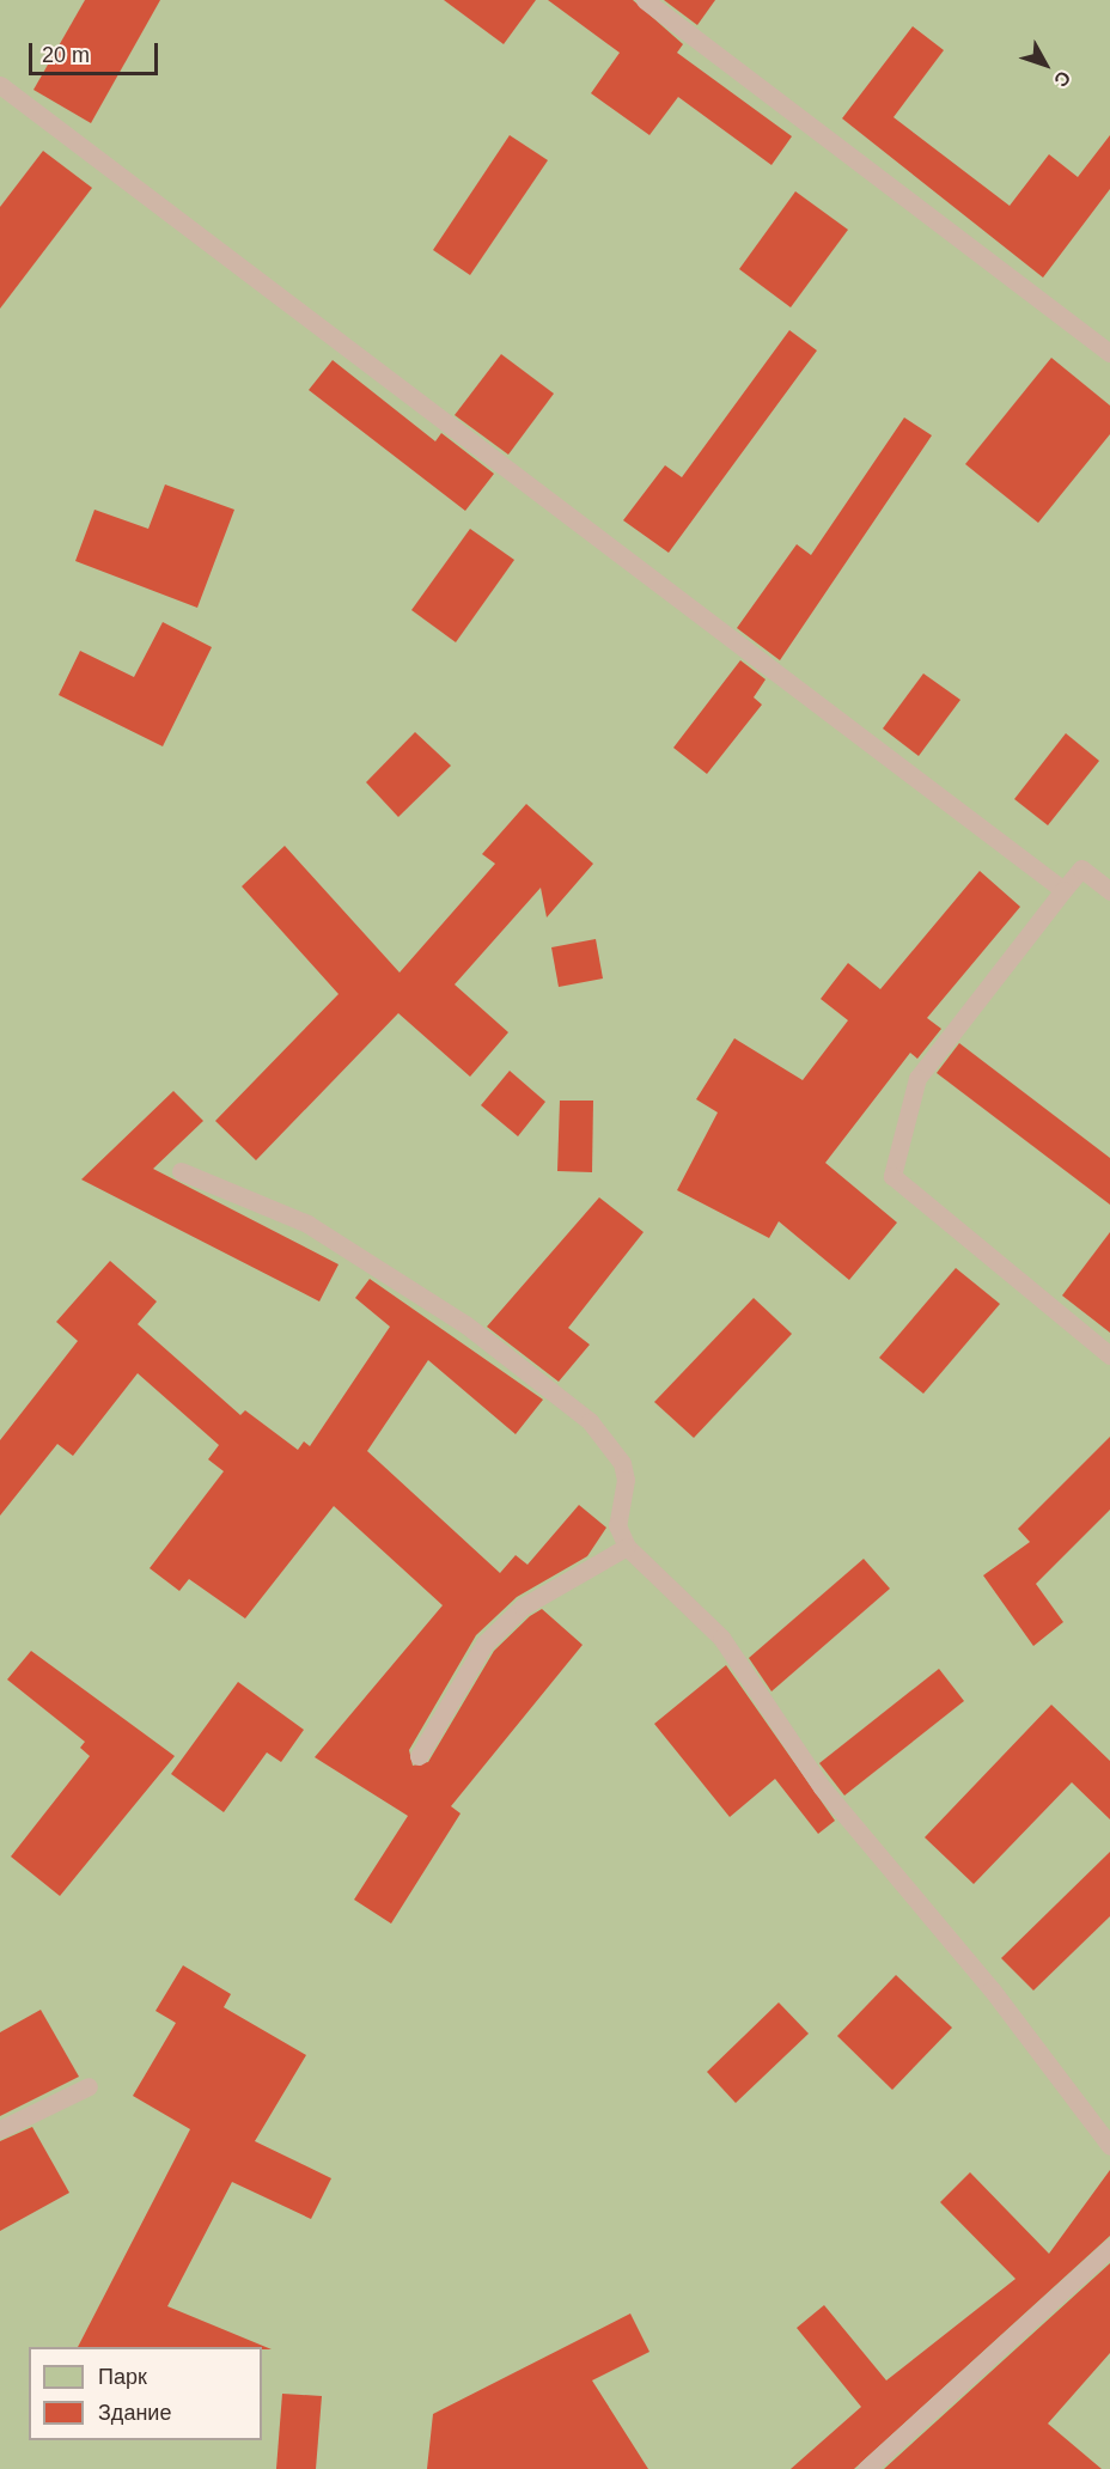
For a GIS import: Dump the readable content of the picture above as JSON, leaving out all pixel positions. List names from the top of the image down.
{
  "legend": ["Парк", "Здание"],
  "scale_bar": "20 m",
  "north": "bottom right"
}
